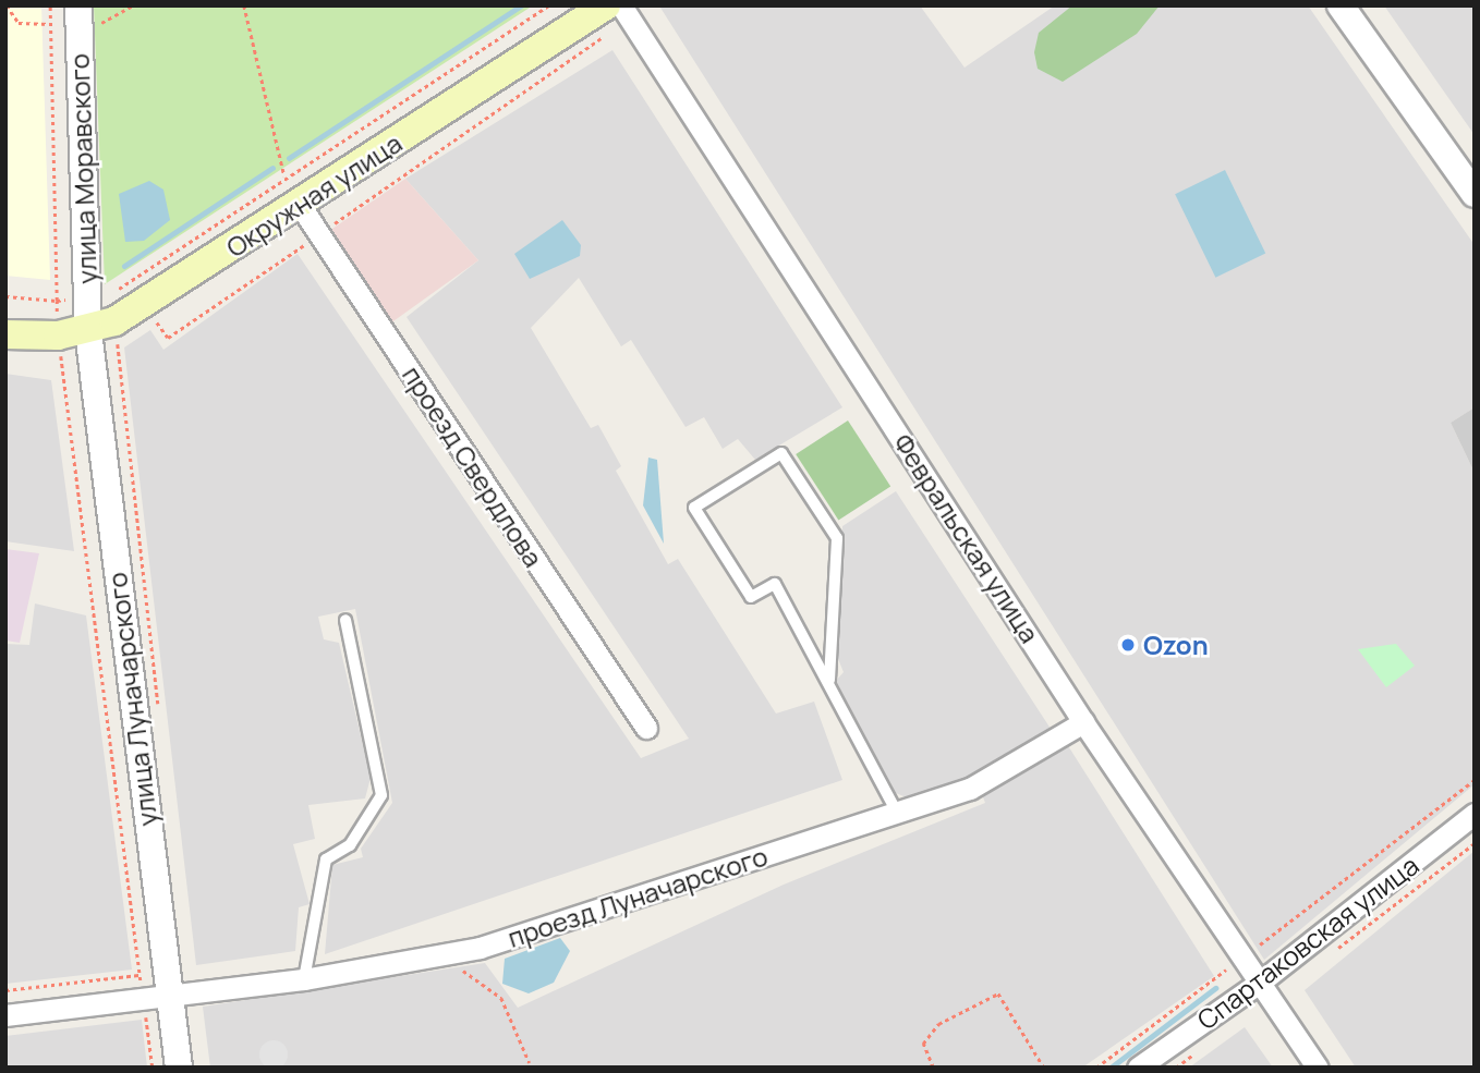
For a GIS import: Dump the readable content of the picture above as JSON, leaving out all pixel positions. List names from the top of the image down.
{
  "streets": {
    "main road": ["Окружная улица"],
    "street": [
      "улица Моравского",
      "проезд Свердлова",
      "Февральская улица",
      "улица Луначарского",
      "проезд Луначарского",
      "Спартаковская улица"
    ]
  },
  "crossings": [
    ["улица Моравского", "Окружная улица"],
    ["улица Моравского", "улица Луначарского"],
    ["Окружная улица", "проезд Свердлова"],
    ["Окружная улица", "Февральская улица"],
    ["Окружная улица", "улица Луначарского"],
    ["Февральская улица", "проезд Луначарского"],
    ["Февральская улица", "Спартаковская улица"],
    ["улица Луначарского", "проезд Луначарского"]
  ],
  "places": ["Ozon"]
}
